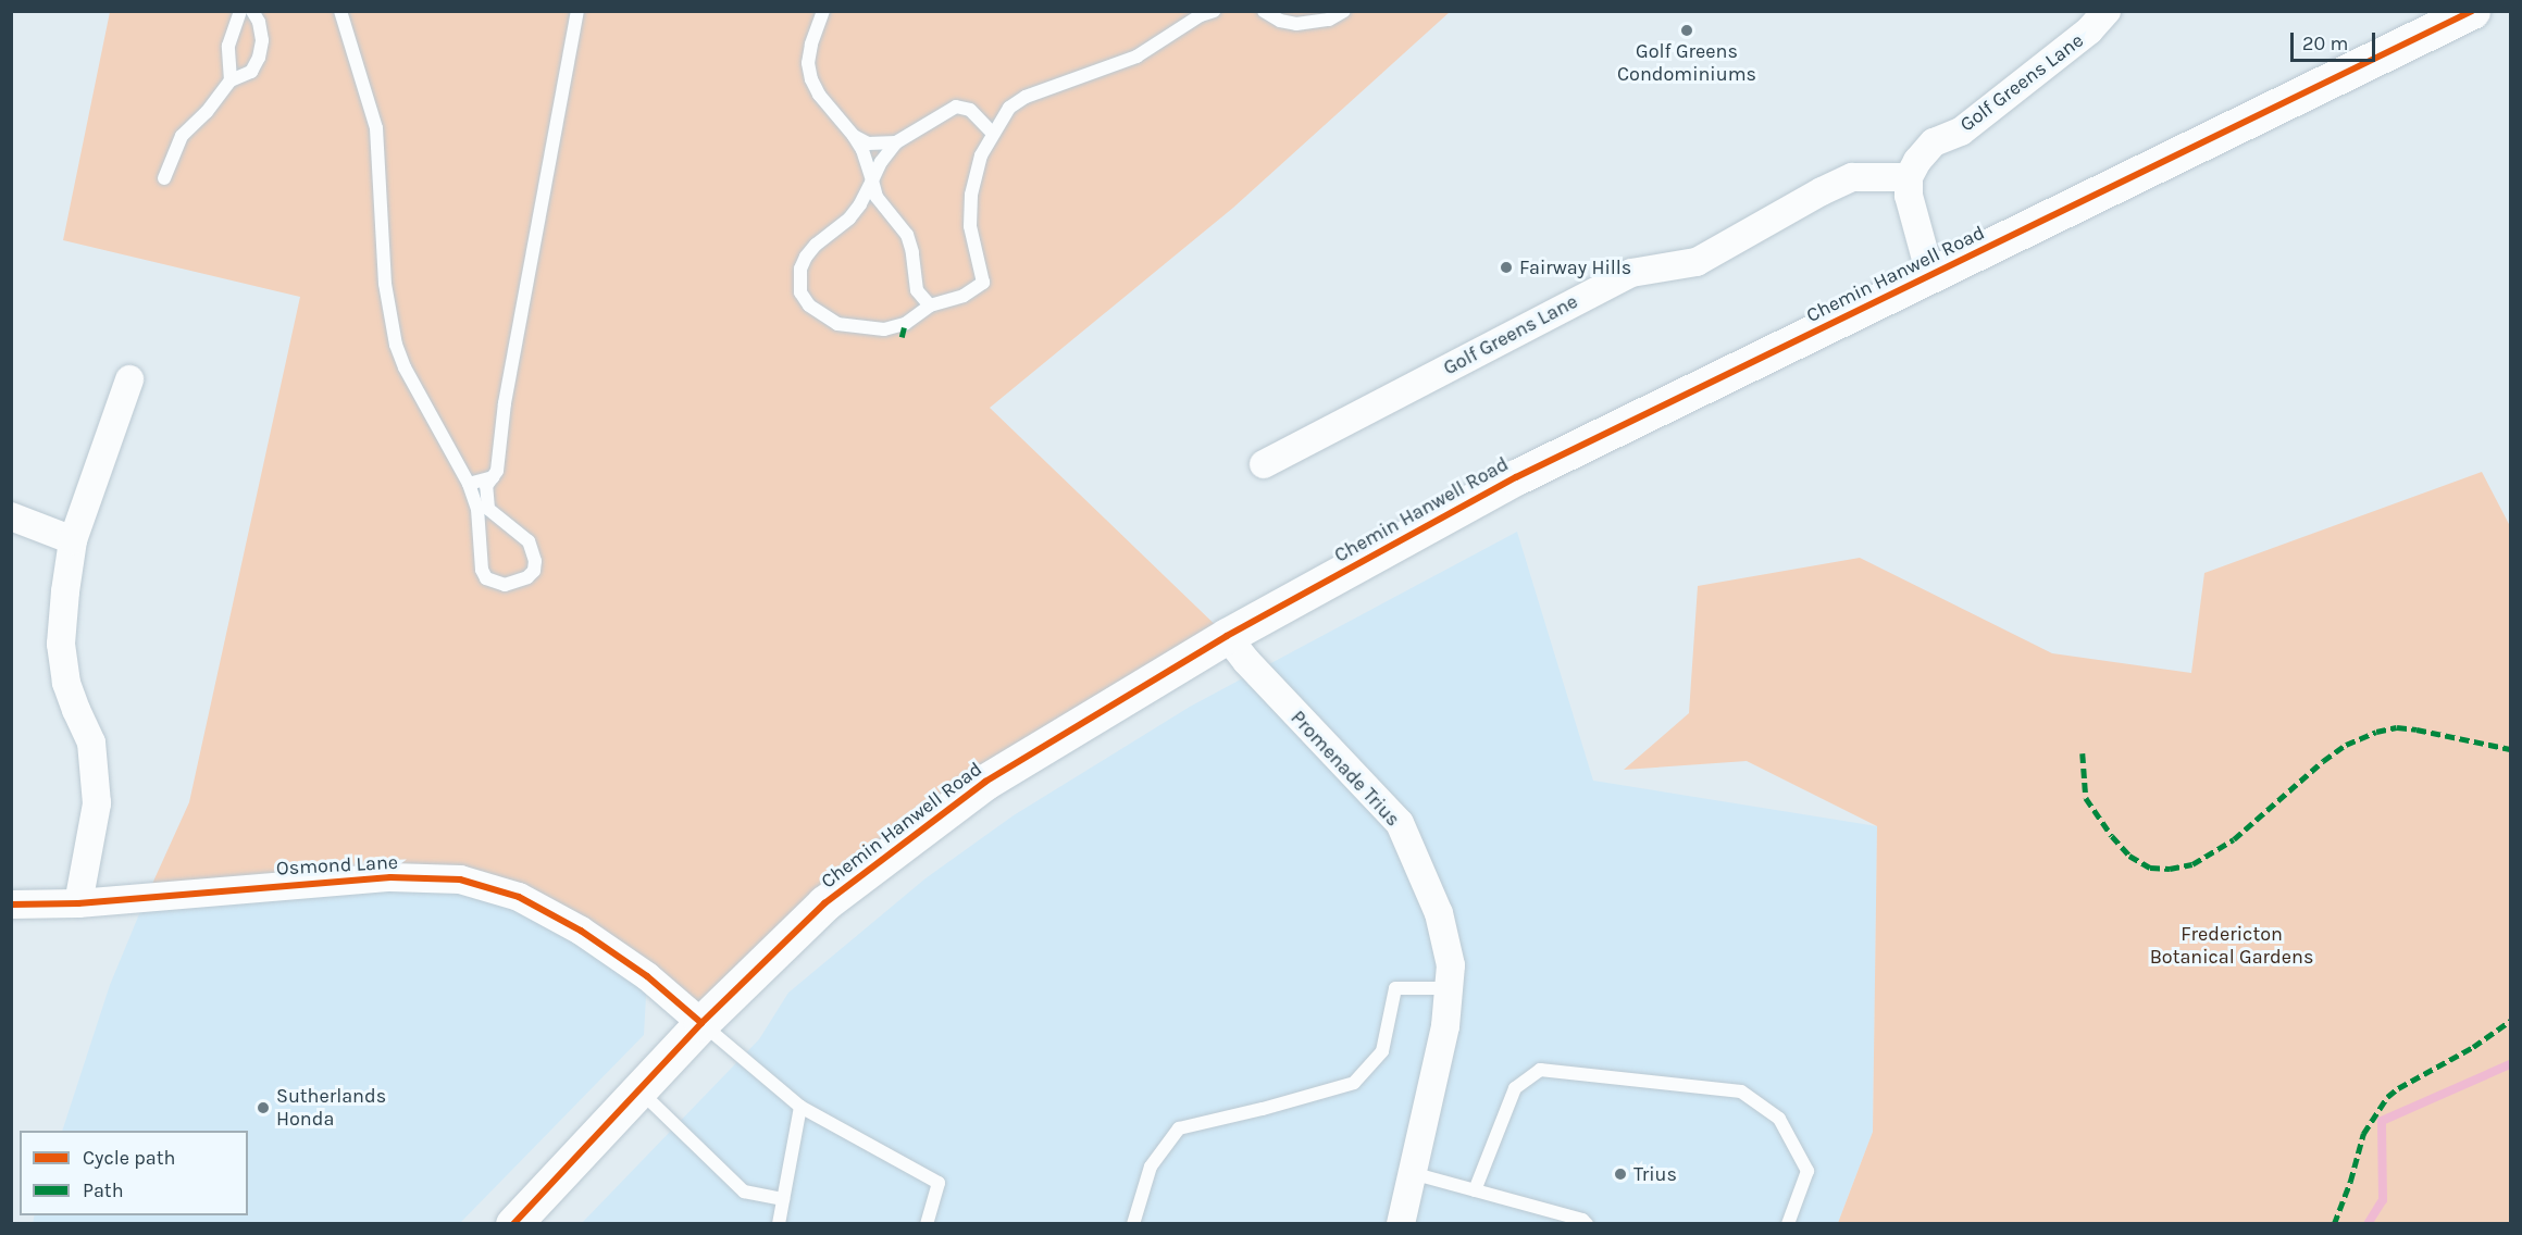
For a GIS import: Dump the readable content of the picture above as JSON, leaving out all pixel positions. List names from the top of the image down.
{
  "streets": {
    "main road": ["Chemin Hanwell Road"],
    "street": ["Golf Greens Lane", "Promenade Trius", "Osmond Lane"]
  },
  "crossings": [
    ["Chemin Hanwell Road", "Promenade Trius"],
    ["Chemin Hanwell Road", "Osmond Lane"]
  ],
  "parks": ["Fredericton Botanical Gardens"],
  "places": [
    "Golf Greens Condominiums",
    "Fairway Hills",
    "Sutherlands Honda",
    "Trius"
  ],
  "legend": ["Cycle path", "Path"],
  "scale_bar": "20 m"
}
